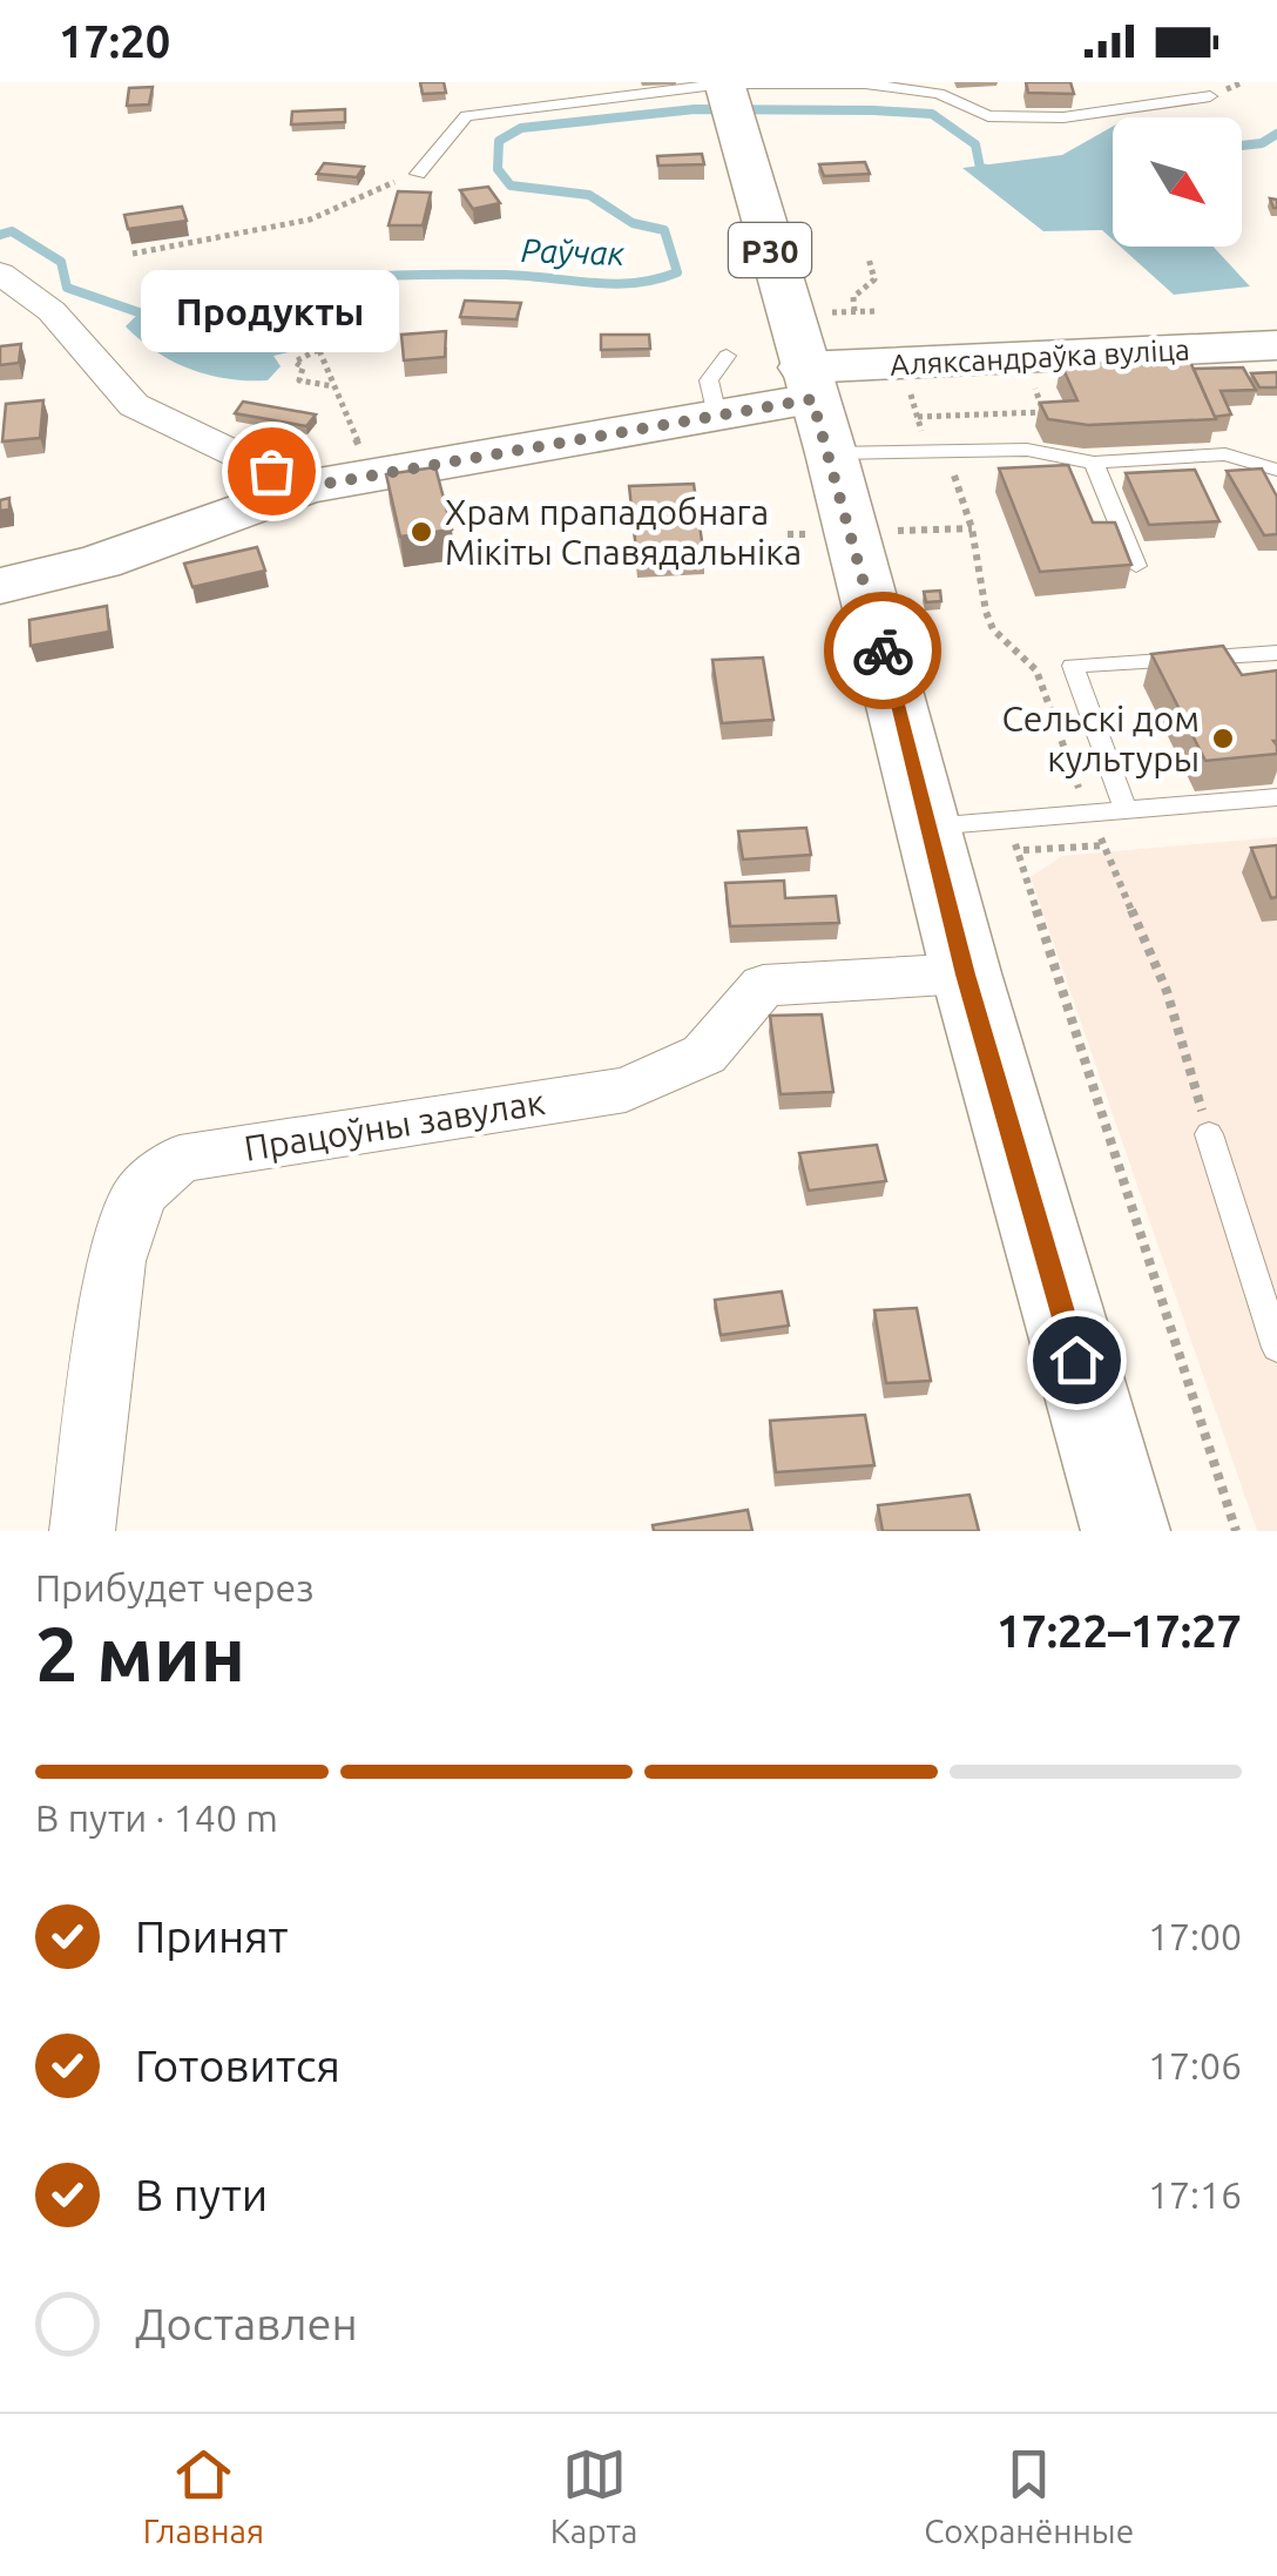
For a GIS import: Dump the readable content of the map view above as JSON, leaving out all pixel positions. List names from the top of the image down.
{
  "streets": {
    "main road": ["Р30", "Аляксандраўка вуліца"],
    "street": ["Працоўны завулак"]
  },
  "crossings": [
    ["Р30", "Аляксандраўка вуліца"],
    ["Р30", "Працоўны завулак"]
  ],
  "water": ["Раўчак"],
  "places": ["Продукты", "Храм прападобнага Мікіты Спавядальніка", "Сельскі дом культуры"],
  "north": "bottom right",
  "page": {
    "status": "17:20",
    "bubble": "Продукты",
    "heading": ["2 мин", "Прибудет через", "17:22–17:27"],
    "bar": "В пути · 140 m",
    "list": [
      ["Принят", "17:00"],
      ["Готовится", "17:06"],
      ["В пути", "17:16"],
      "Доставлен"
    ],
    "tabs": ["Главная", "Карта", "Сохранённые"]
  }
}
